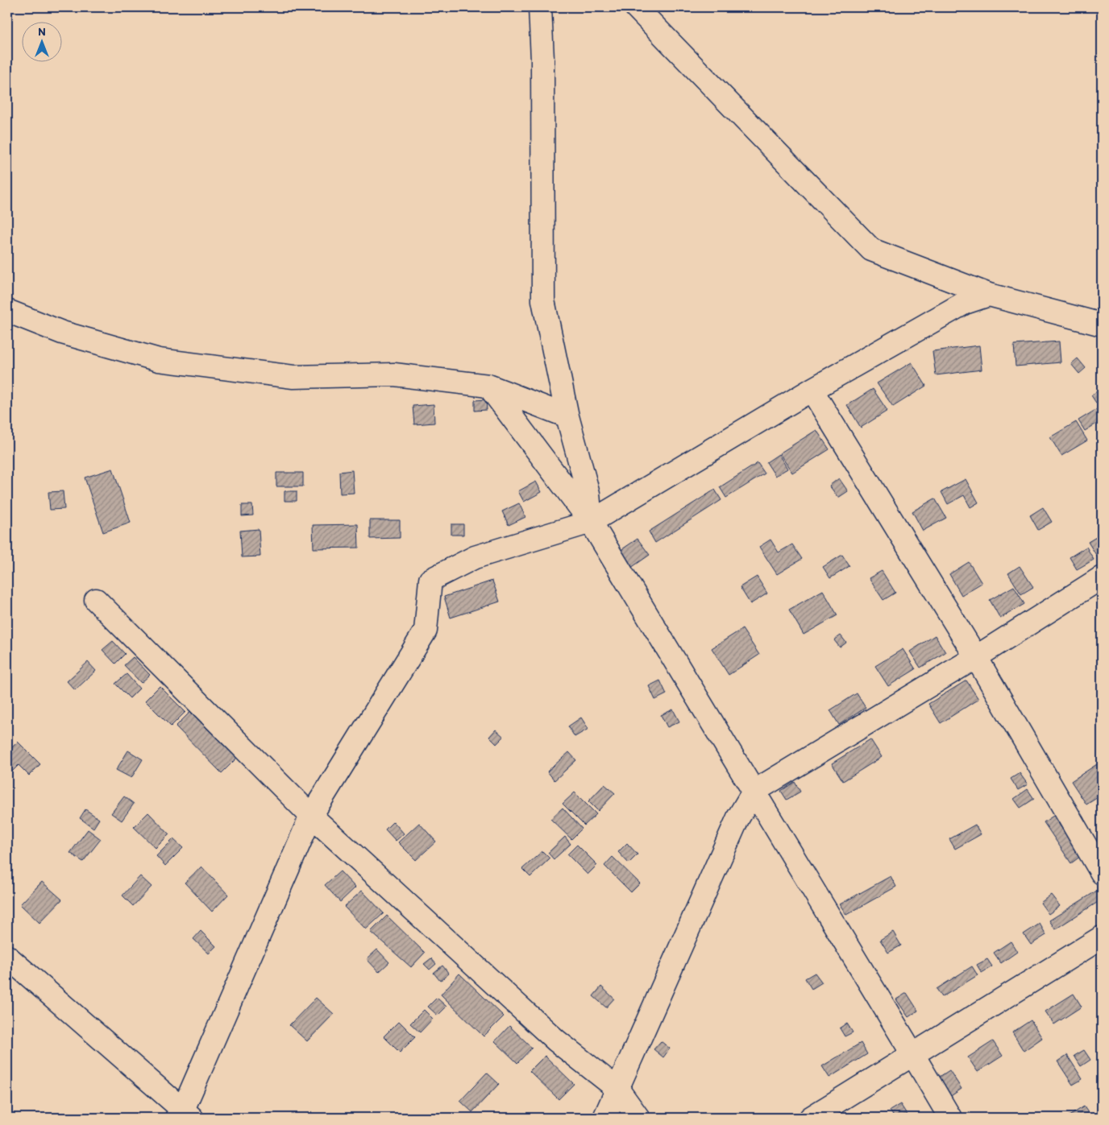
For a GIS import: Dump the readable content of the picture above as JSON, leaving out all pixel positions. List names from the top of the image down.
{
  "north": "top"
}
